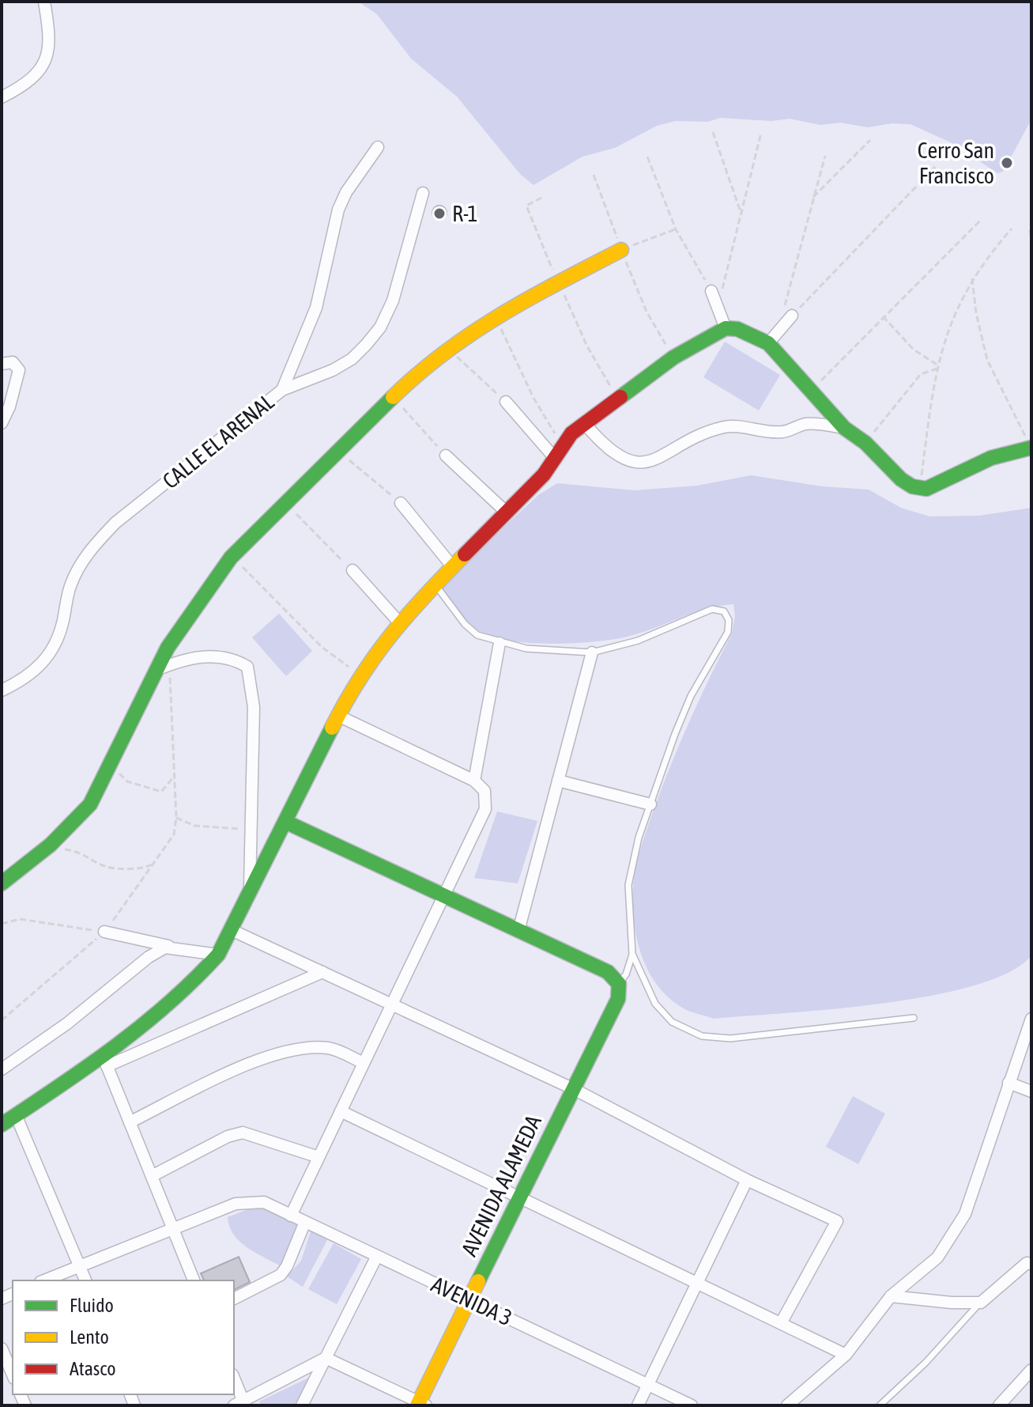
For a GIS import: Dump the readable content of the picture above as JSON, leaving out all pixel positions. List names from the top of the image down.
{
  "streets": {
    "street": ["CALLE EL ARENAL", "AVENIDA ALAMEDA", "AVENIDA 3"]
  },
  "crossings": [
    ["AVENIDA ALAMEDA", "AVENIDA 3"]
  ],
  "places": ["Cerro San Francisco", "R-1"],
  "legend": ["Fluido", "Lento", "Atasco"]
}
